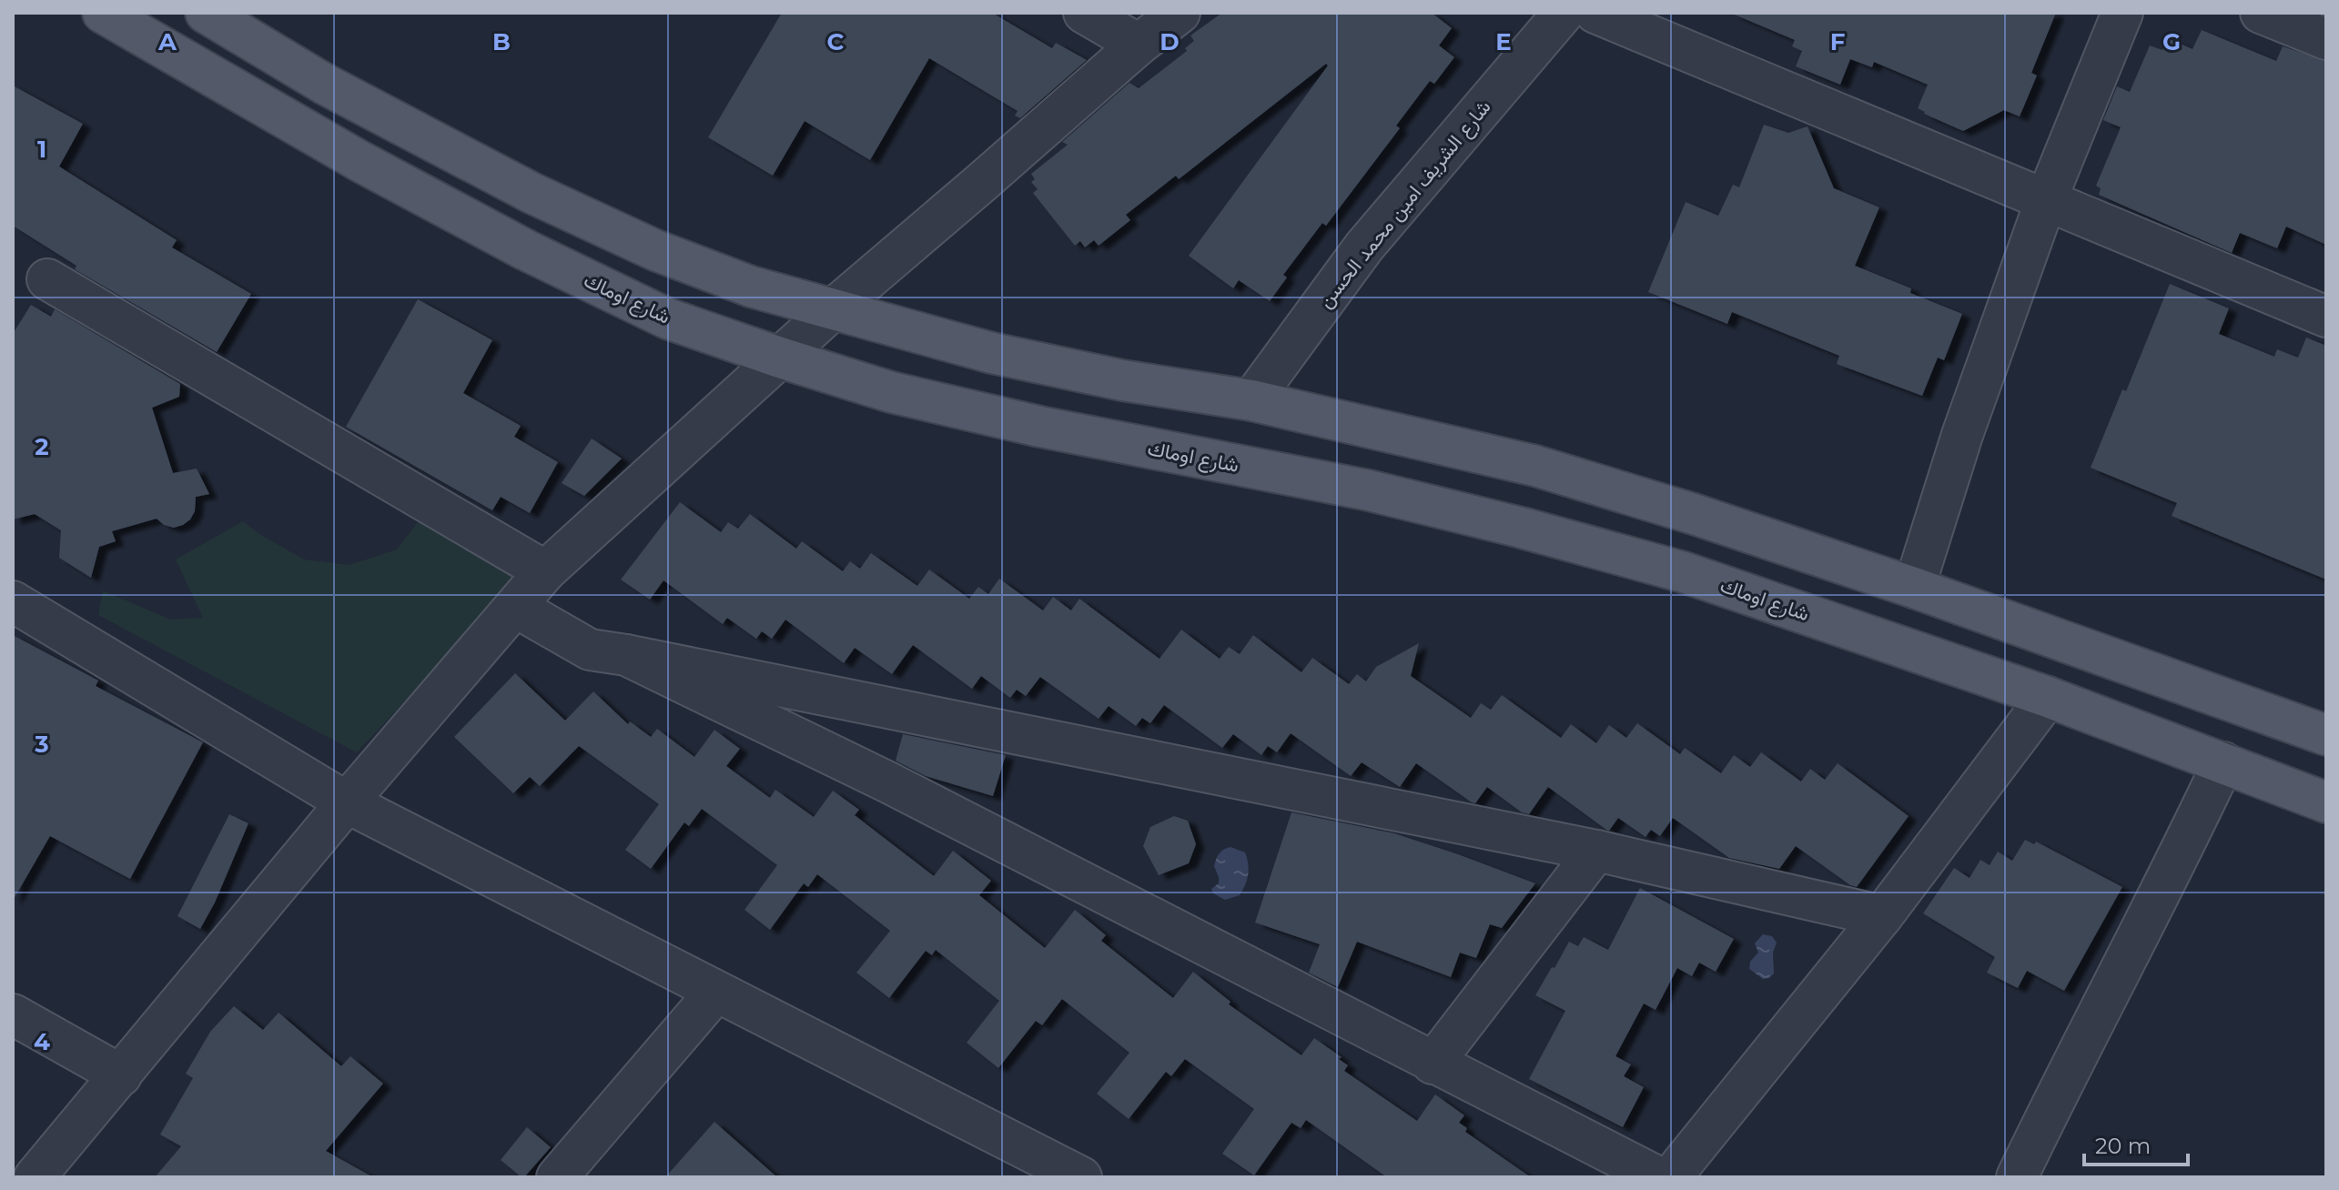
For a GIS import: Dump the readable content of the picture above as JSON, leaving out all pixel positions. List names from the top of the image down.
{
  "streets": {
    "main road": ["شارع اوماك"],
    "street": ["شارع الشريف امين محمد الحسن"]
  },
  "scale_bar": "20 m",
  "grid": {
    "columns": [
      "A",
      "B",
      "C",
      "D",
      "E",
      "F",
      "G"
    ],
    "rows": [
      "1",
      "2",
      "3",
      "4"
    ]
  }
}
